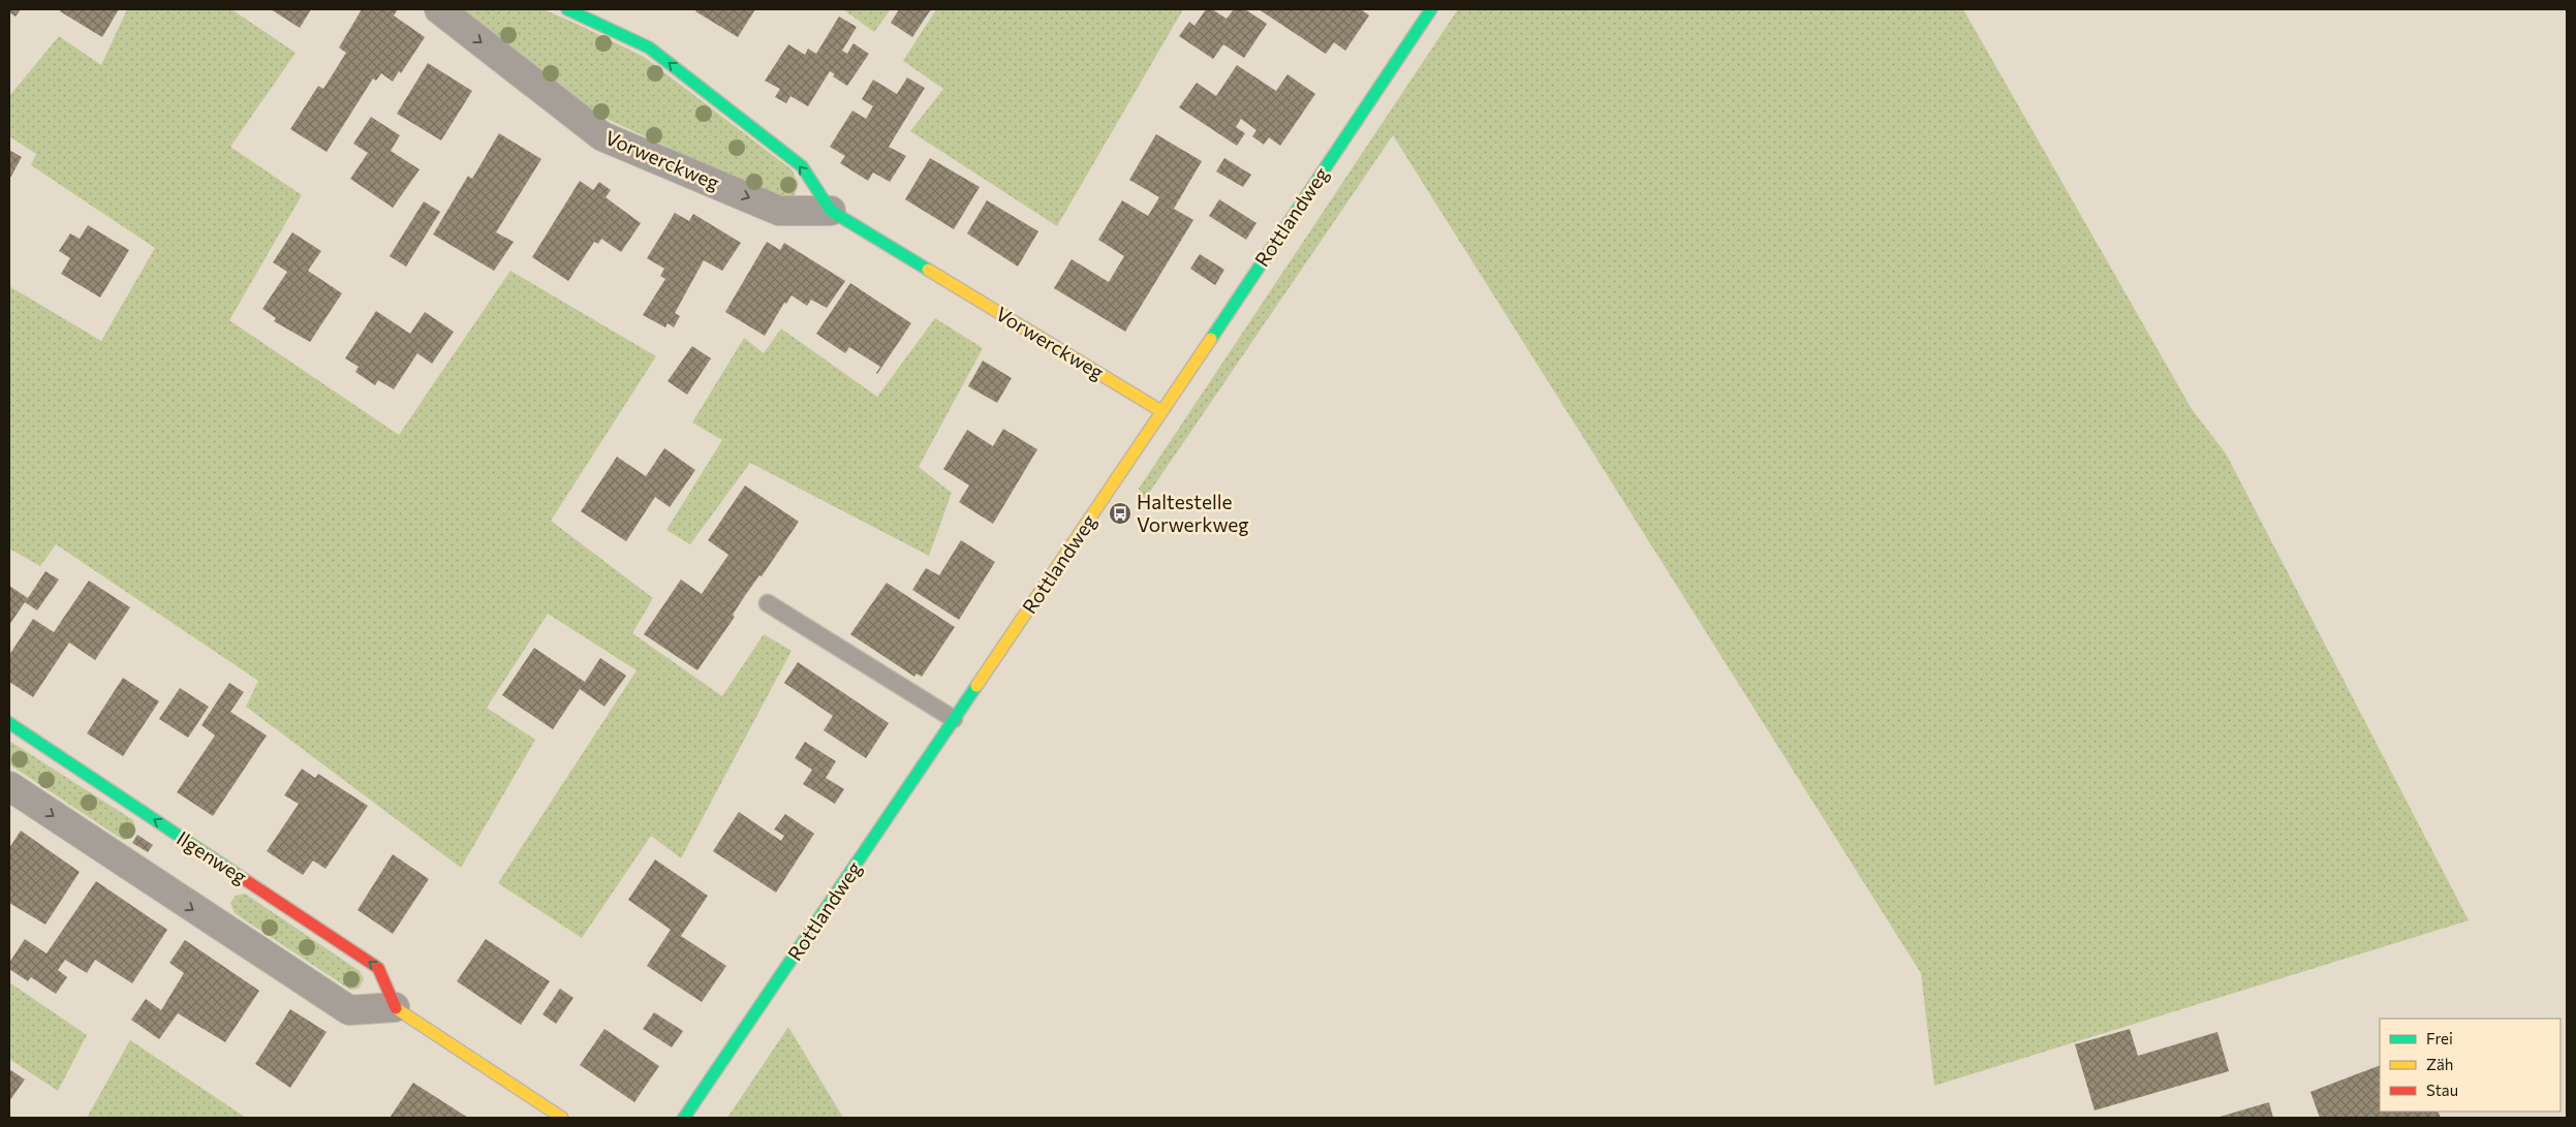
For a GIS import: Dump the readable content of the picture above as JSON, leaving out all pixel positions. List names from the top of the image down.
{
  "streets": {
    "street": ["Vorwerckweg", "Rottlandweg", "Ilgenweg"]
  },
  "crossings": [
    ["Vorwerckweg", "Rottlandweg"]
  ],
  "places": {
    "bus stop": ["Haltestelle Vorwerkweg"]
  },
  "legend": ["Frei", "Zäh", "Stau"]
}
